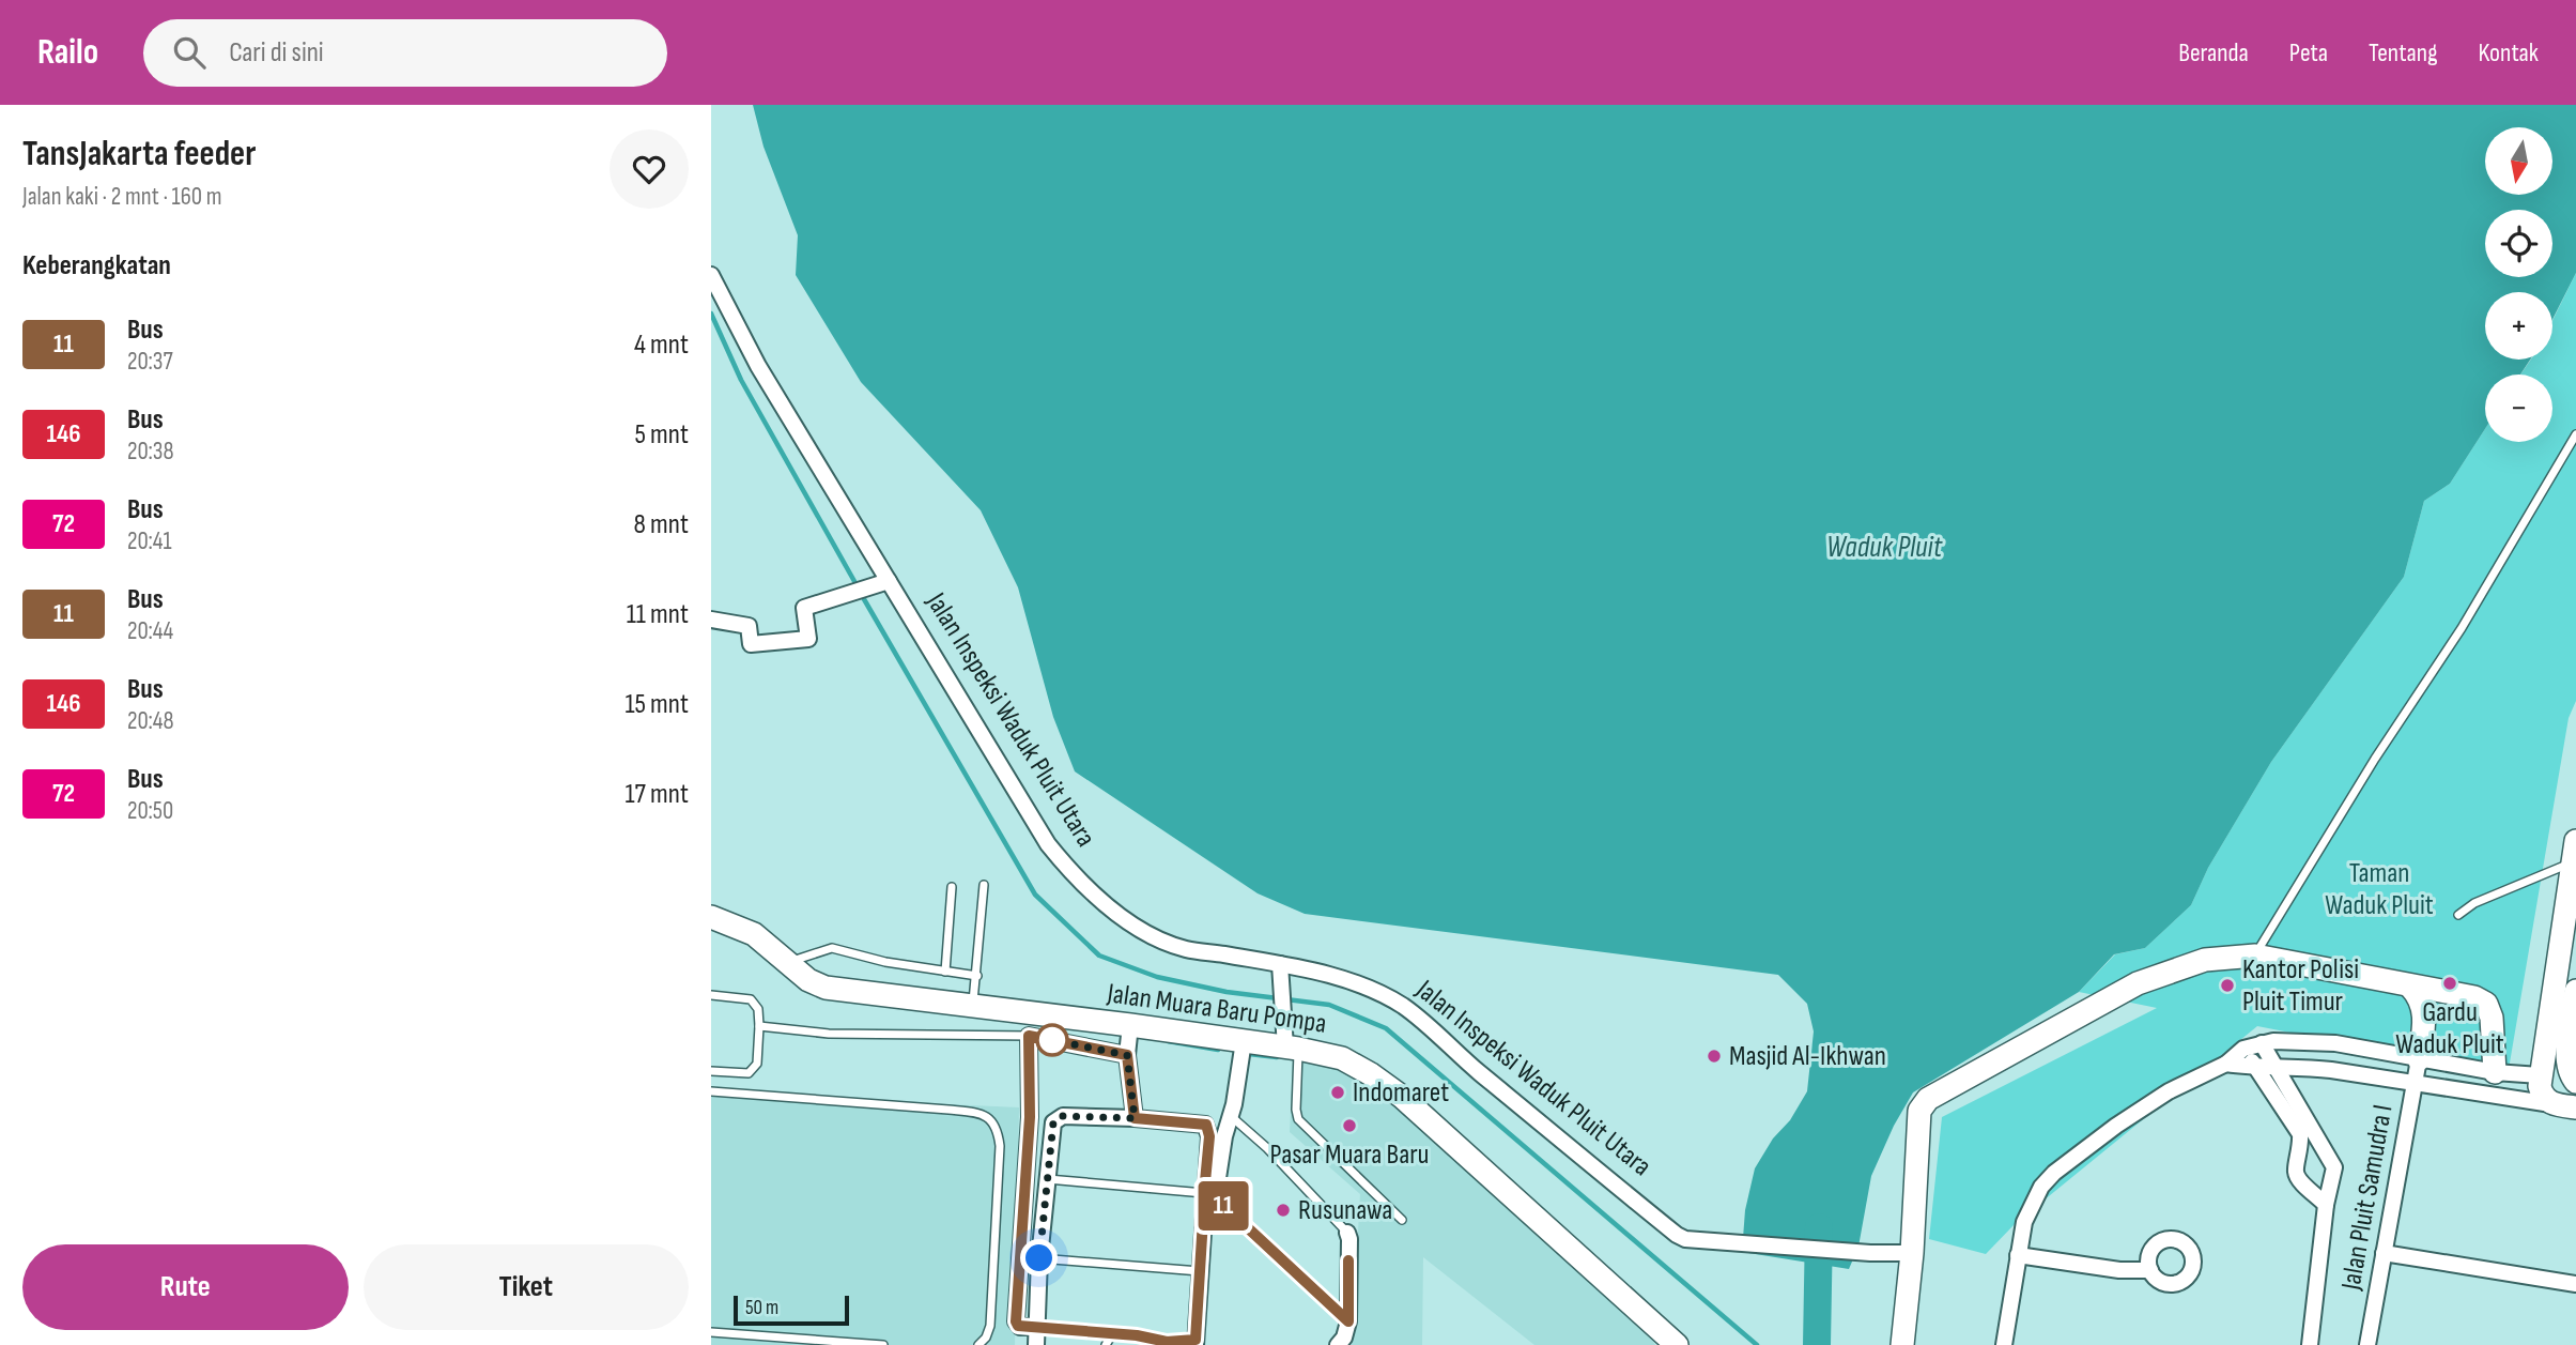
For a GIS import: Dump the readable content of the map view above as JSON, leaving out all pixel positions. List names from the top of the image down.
{
  "streets": {
    "street": ["Jalan Inspeksi Waduk Pluit Utara", "Jalan Muara Baru Pompa", "Jalan Pluit Samudra I"]
  },
  "water": ["Waduk Pluit"],
  "parks": ["Taman Waduk Pluit"],
  "places": [
    "Gardu Waduk Pluit",
    "Kantor Polisi Pluit Timur",
    "Masjid Al-Ikhwan",
    "Indomaret",
    "Pasar Muara Baru",
    "Rusunawa"
  ],
  "lines": ["bus line 11"],
  "scale_bar": "50 m",
  "north": "bottom",
  "page": {
    "header": "Railo",
    "search": "Cari di sini",
    "nav": [
      "Beranda",
      "Peta",
      "Tentang",
      "Kontak"
    ],
    "heading": [
      ["TansJakarta feeder", "Jalan kaki · 2 mnt · 160 m"],
      "Keberangkatan"
    ],
    "on_map": "11",
    "map_buttons": ["+", "−"],
    "list": [
      {
        "mark": "11",
        "name": "Bus",
        "note": "20:37",
        "value": "4 mnt"
      },
      {
        "mark": "146",
        "name": "Bus",
        "note": "20:38",
        "value": "5 mnt"
      },
      {
        "mark": "72",
        "name": "Bus",
        "note": "20:41",
        "value": "8 mnt"
      },
      {
        "mark": "11",
        "name": "Bus",
        "note": "20:44",
        "value": "11 mnt"
      },
      {
        "mark": "146",
        "name": "Bus",
        "note": "20:48",
        "value": "15 mnt"
      },
      {
        "mark": "72",
        "name": "Bus",
        "note": "20:50",
        "value": "17 mnt"
      }
    ],
    "buttons": ["Rute", "Tiket"],
    "scale": "50 m"
  }
}
